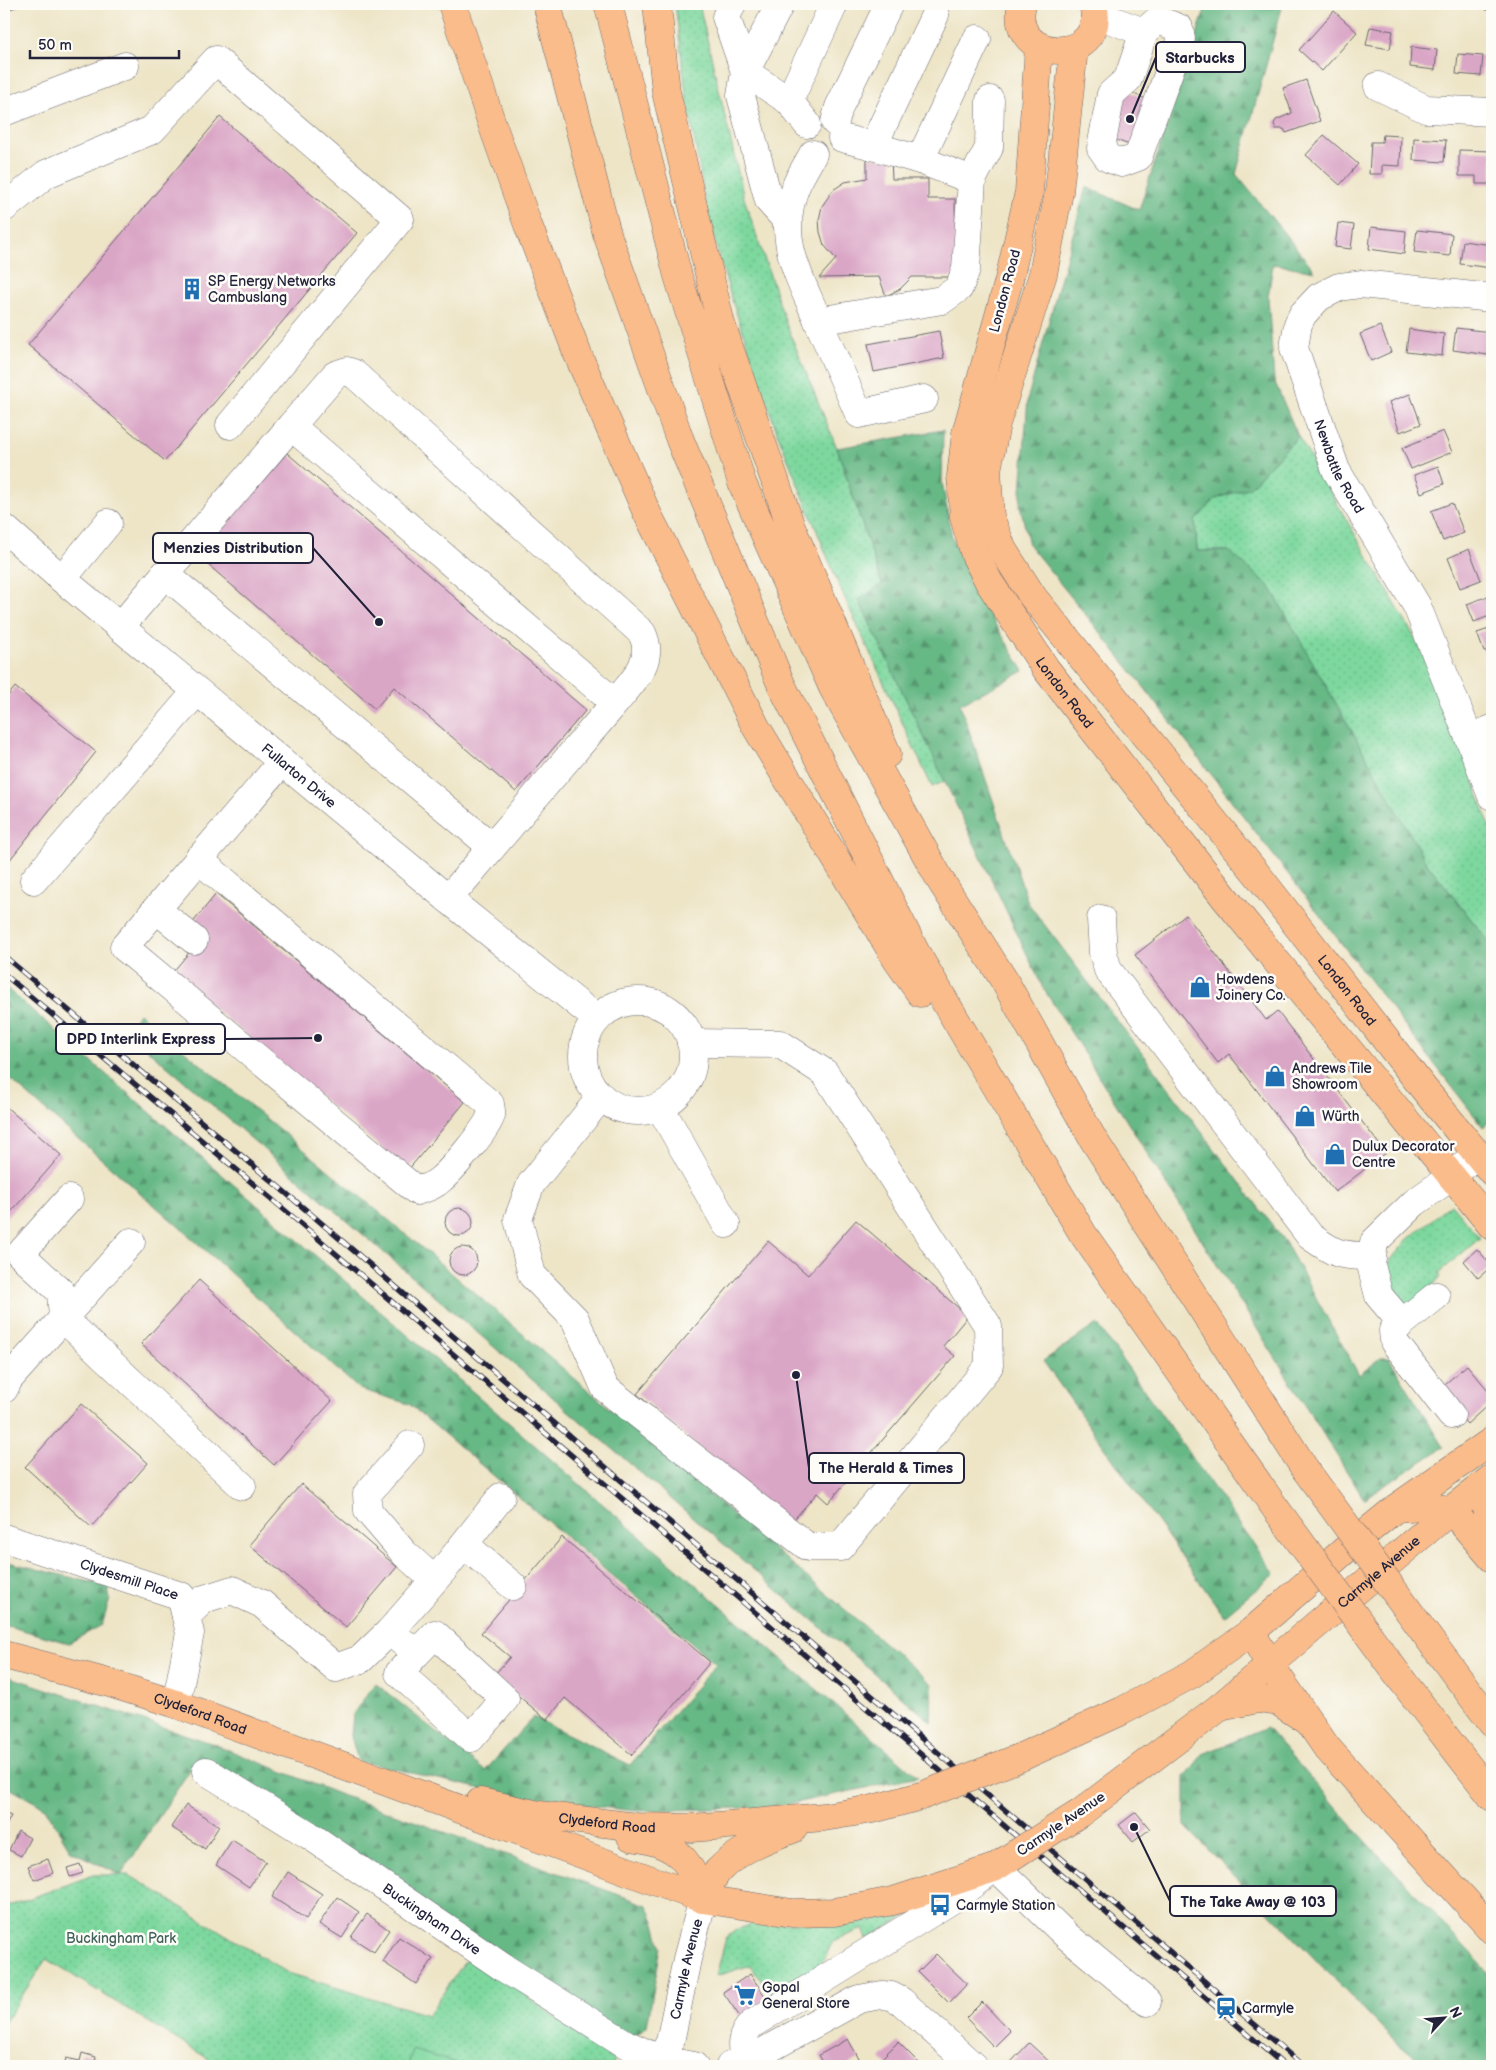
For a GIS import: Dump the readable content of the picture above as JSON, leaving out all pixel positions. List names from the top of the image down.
{
  "streets": {
    "main road": ["London Road", "Carmyle Avenue", "Clydeford Road"],
    "street": [
      "Newbattle Road",
      "Fullarton Drive",
      "Clydesmill Place",
      "Buckingham Drive"
    ]
  },
  "crossings": [
    ["Carmyle Avenue", "Clydeford Road"],
    ["Carmyle Avenue", "Buckingham Drive"],
    ["Clydesmill Place", "Clydeford Road"]
  ],
  "parks": ["Buckingham Park"],
  "places": {
    "other": [
      "Starbucks",
      "Menzies Distribution",
      "DPD Interlink Express",
      "The Herald & Times",
      "The Take Away @ 103"
    ],
    "building": ["SP Energy Networks Cambuslang"],
    "shop": [
      "Howdens Joinery Co.",
      "Andrews Tile Showroom",
      "Würth",
      "Dulux Decorator Centre"
    ],
    "bus stop": ["Carmyle Station"],
    "supermarket": ["Gopal General Store"],
    "station": ["Carmyle"]
  },
  "scale_bar": "50 m",
  "north": "top right"
}
